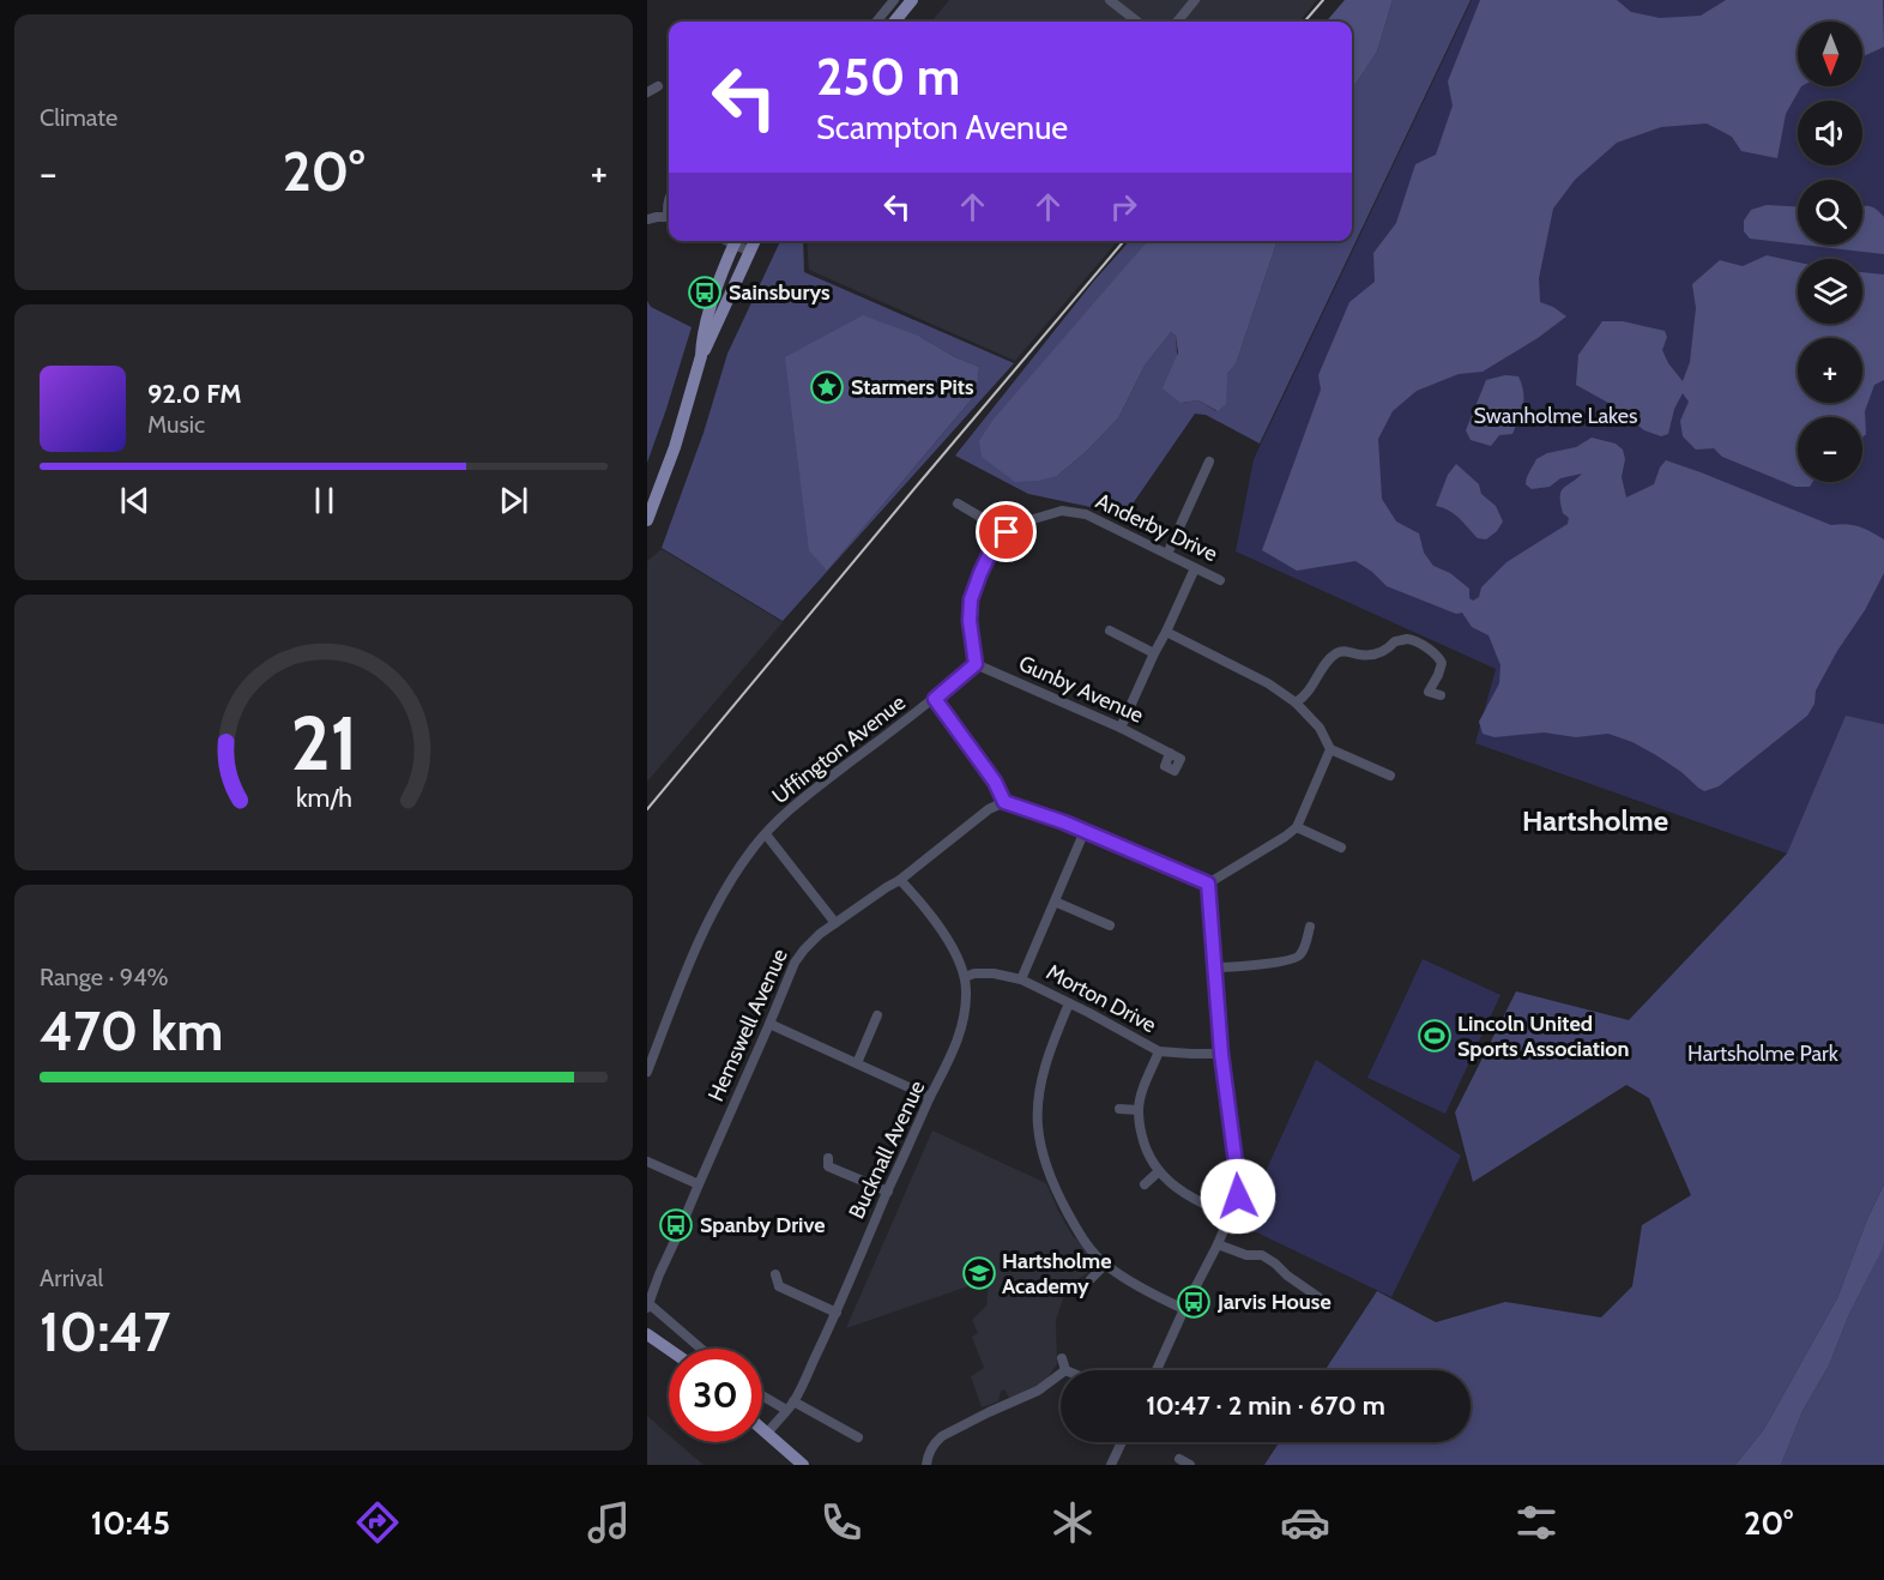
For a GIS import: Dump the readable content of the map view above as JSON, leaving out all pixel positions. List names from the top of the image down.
{
  "streets": {
    "street": [
      "Anderby Drive",
      "Gunby Avenue",
      "Uffington Avenue",
      "Morton Drive",
      "Hemswell Avenue",
      "Bucknall Avenue"
    ]
  },
  "crossings": [
    ["Anderby Drive", "Gunby Avenue"],
    ["Anderby Drive", "Uffington Avenue"],
    ["Gunby Avenue", "Uffington Avenue"],
    ["Morton Drive", "Bucknall Avenue"],
    ["Hemswell Avenue", "Bucknall Avenue"]
  ],
  "districts": ["Hartsholme"],
  "parks": ["Swanholme Lakes", "Hartsholme Park"],
  "places": {
    "bus stop": ["Sainsburys", "Spanby Drive", "Jarvis House"],
    "place": ["Starmers Pits"],
    "sports": ["Lincoln United Sports Association"],
    "school or university": ["Hartsholme Academy"]
  },
  "north": "bottom",
  "page": {
    "tile": [
      "Climate",
      ["Range · 94%", "470 km"],
      ["Arrival", "10:47"]
    ],
    "map_buttons": ["+", "−"],
    "turn": ["250 m", "Scampton Avenue"],
    "heat": ["−", "20°", "+"],
    "song": ["92.0 FM", "Music"],
    "limit": "30",
    "trip": "10:47 · 2 min · 670 m",
    "tabs": ["10:45", "20°"],
    "gauge": ["21", "km/h"]
  }
}
